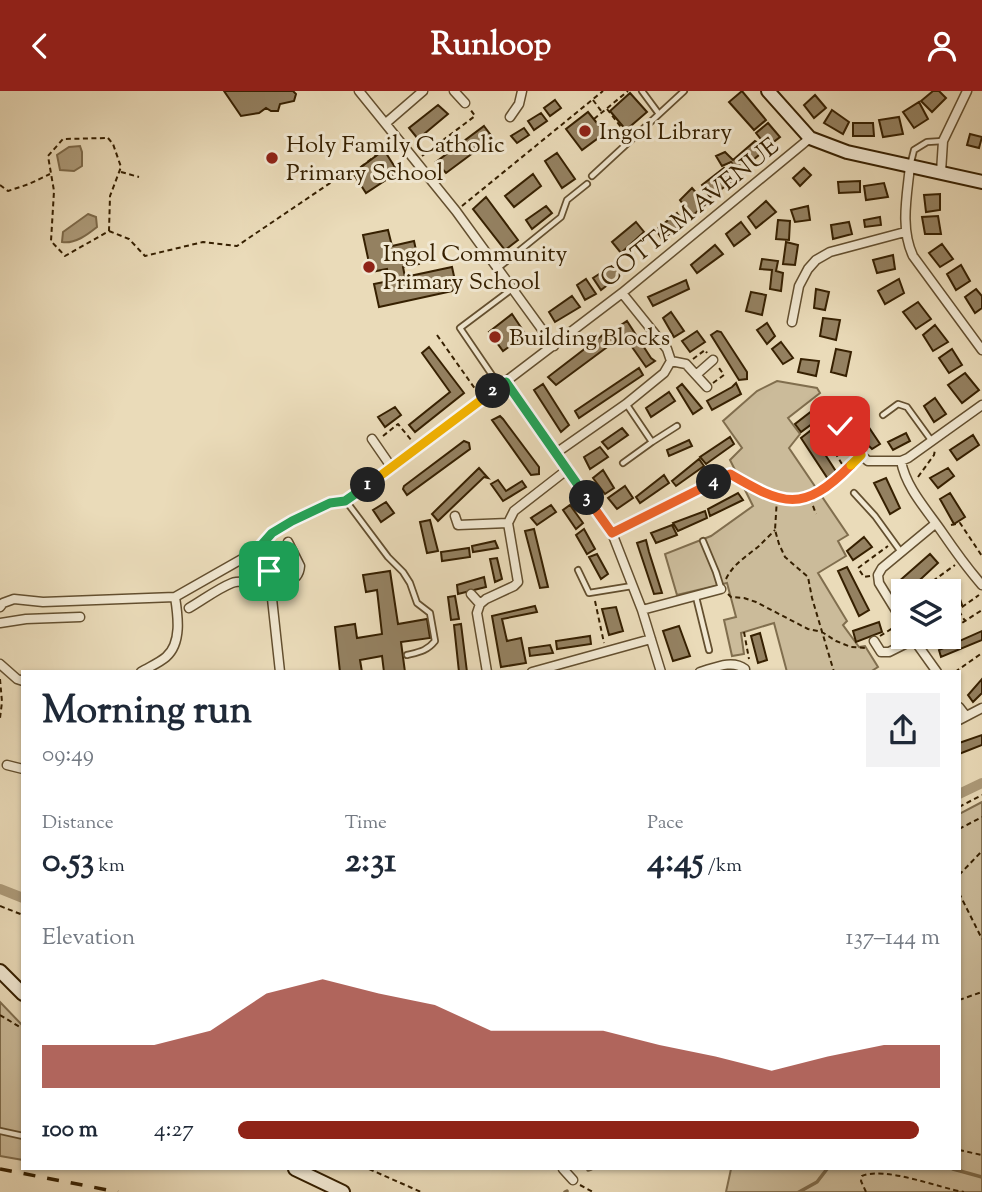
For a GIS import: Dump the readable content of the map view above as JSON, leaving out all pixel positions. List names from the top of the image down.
{
  "streets": {
    "street": ["COTTAM AVENUE"]
  },
  "places": [
    "Ingol Library",
    "Holy Family Catholic Primary School",
    "Ingol Community Primary School",
    "Building Blocks"
  ],
  "page": {
    "header": "Runloop",
    "pins": [
      "2",
      "4",
      "1",
      "3"
    ],
    "heading": ["Morning run", "09:49"],
    "stats": [
      ["Distance", "0.53 km"],
      ["Time", "2:31"],
      ["Pace", "4:45 /km"]
    ],
    "chart": ["Elevation", "137–144 m"],
    "list": [
      {
        "name": "100 m",
        "note": "4:27"
      }
    ]
  }
}
